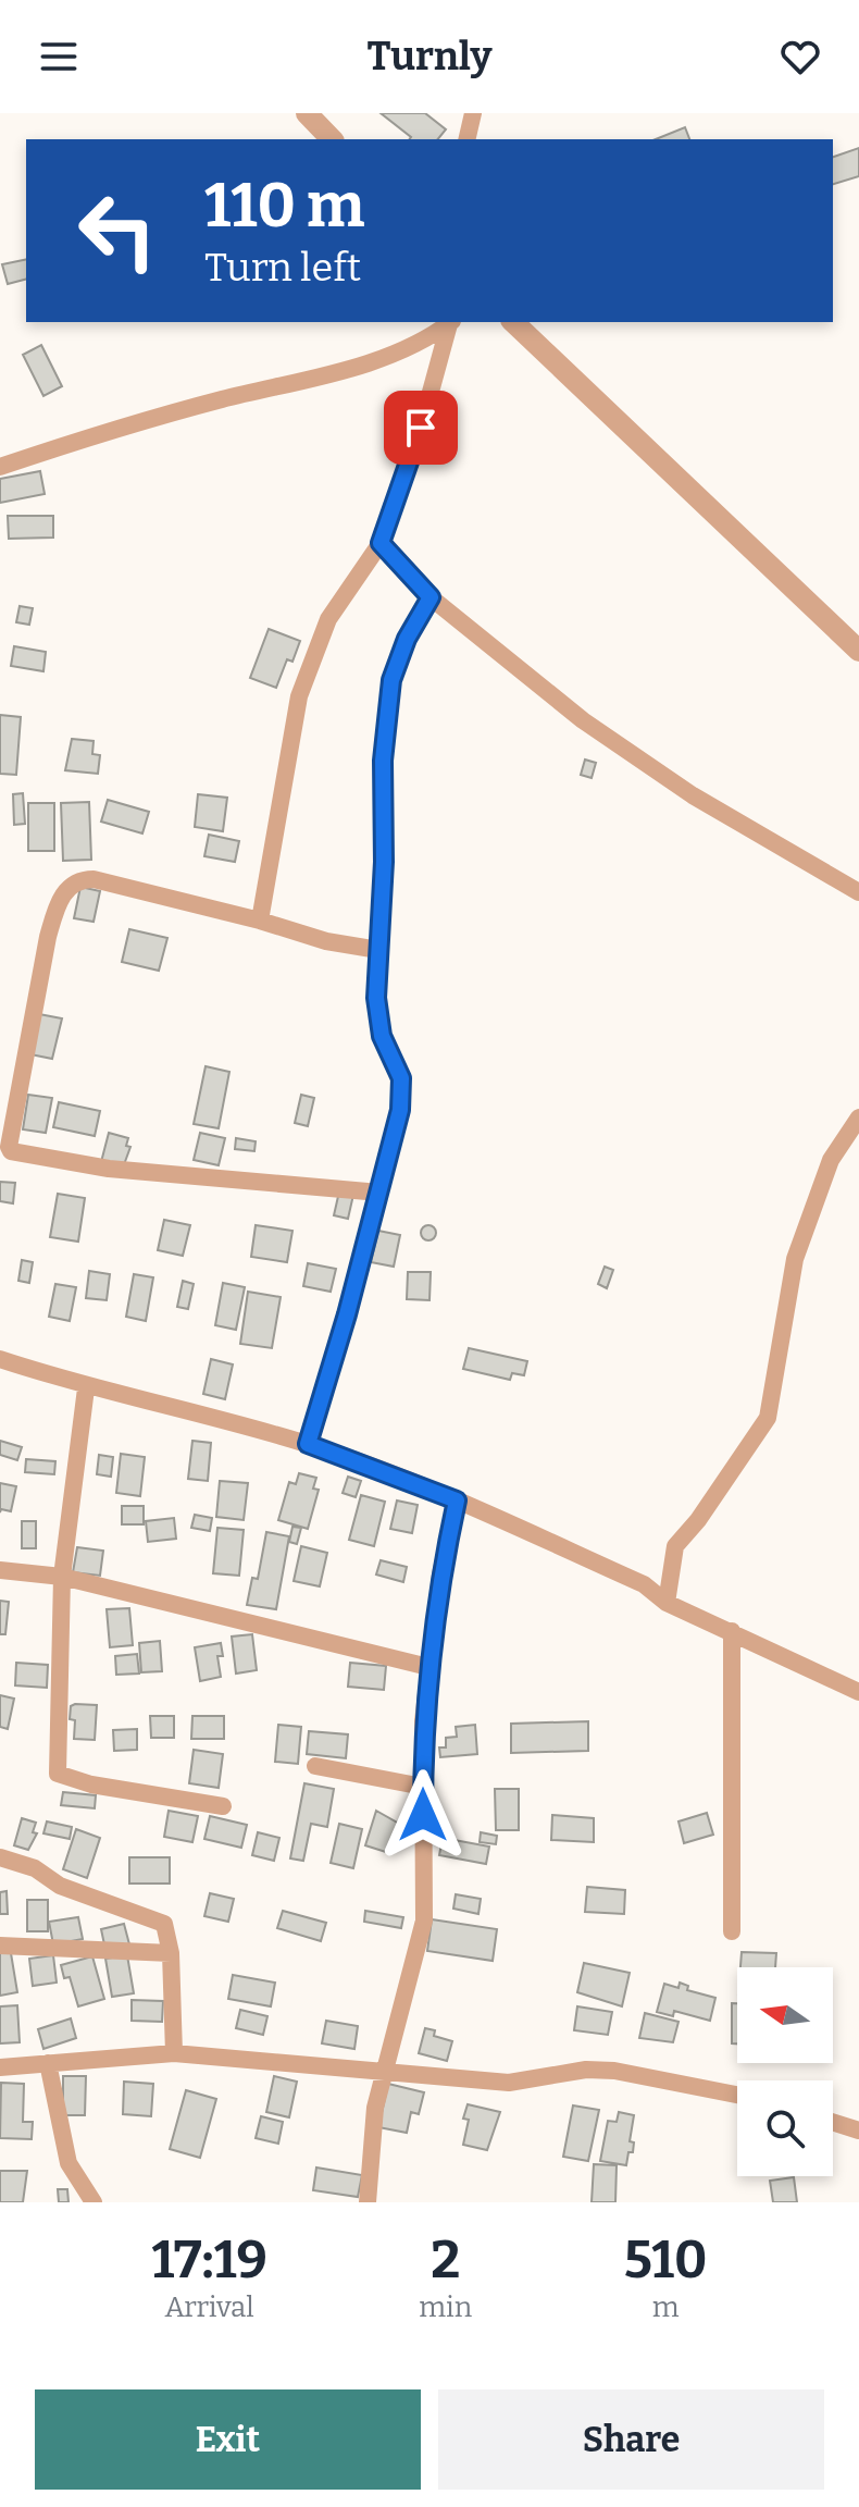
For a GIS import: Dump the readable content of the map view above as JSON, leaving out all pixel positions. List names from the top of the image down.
{
  "north": "left",
  "page": {
    "header": "Turnly",
    "turn": ["110 m", "Turn left"],
    "eta": [
      "17:19",
      "Arrival",
      "2",
      "min",
      "510",
      "m"
    ],
    "buttons": ["Exit", "Share"]
  }
}
